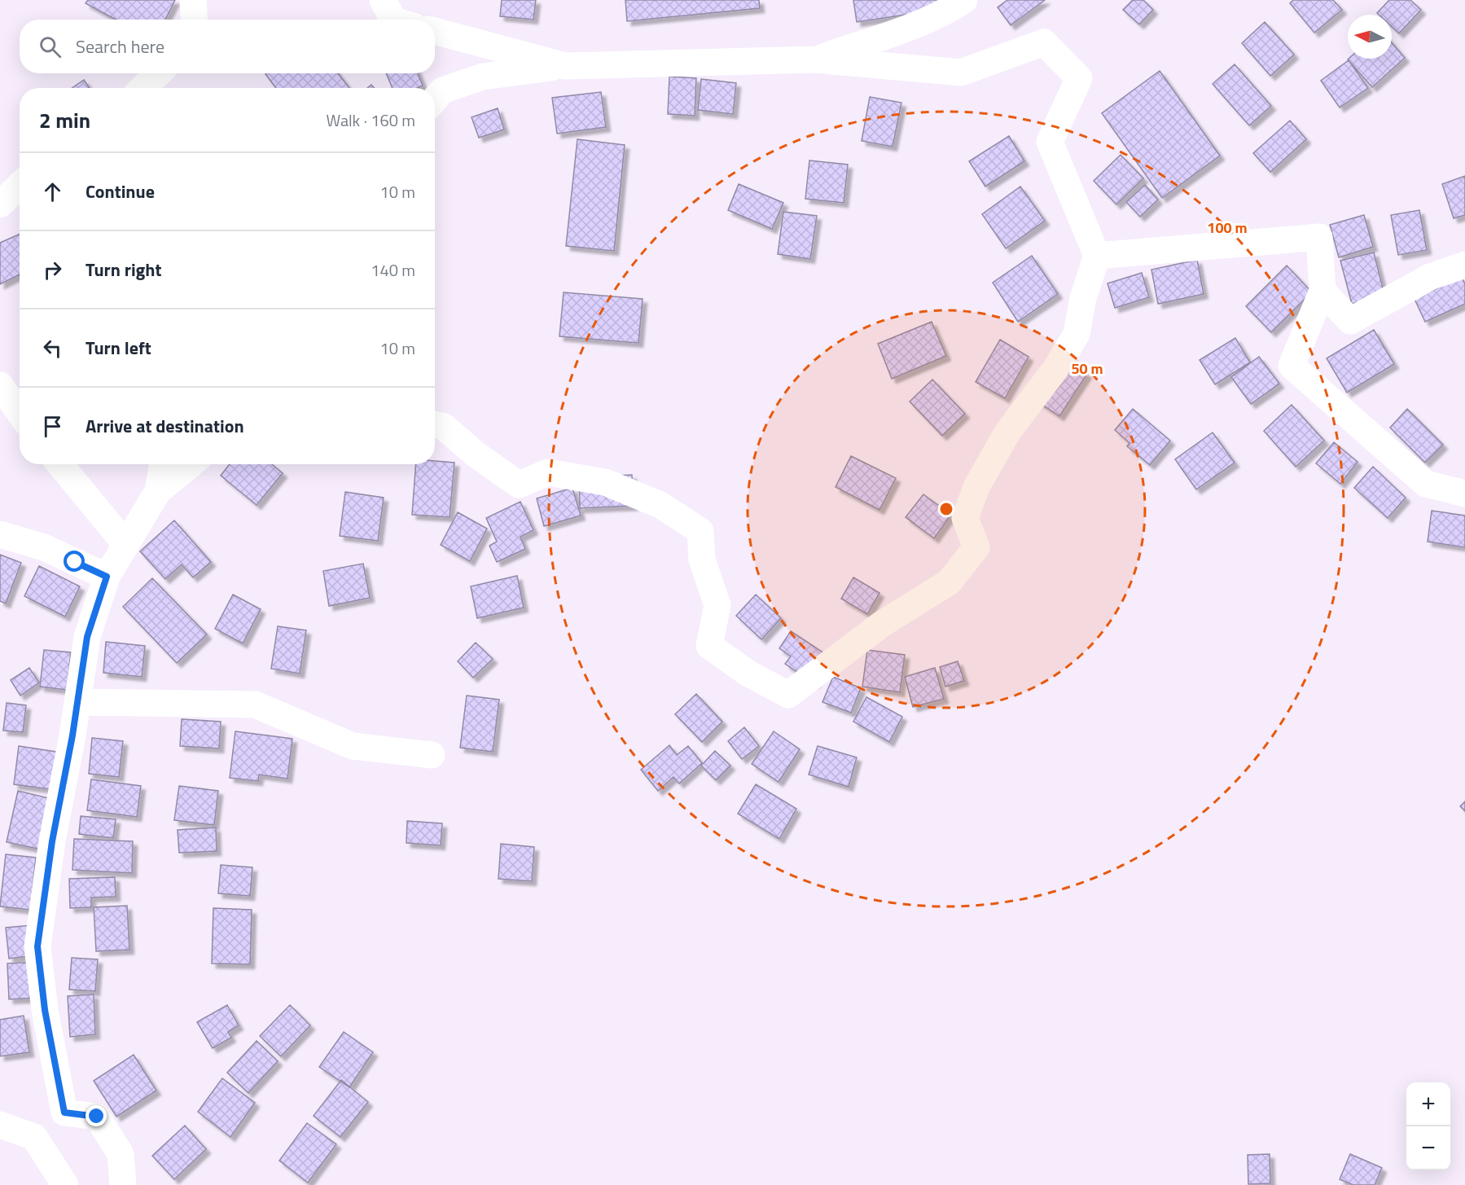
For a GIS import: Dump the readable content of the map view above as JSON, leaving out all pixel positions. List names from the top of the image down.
{
  "north": "left",
  "page": {
    "search": "Search here",
    "heading": ["2 min", "Walk · 160 m"],
    "list": [
      ["Continue", "10 m"],
      ["Turn right", "140 m"],
      ["Turn left", "10 m"],
      "Arrive at destination"
    ],
    "map_buttons": ["+", "−"]
  },
  "rings": ["100 m", "50 m"]
}
